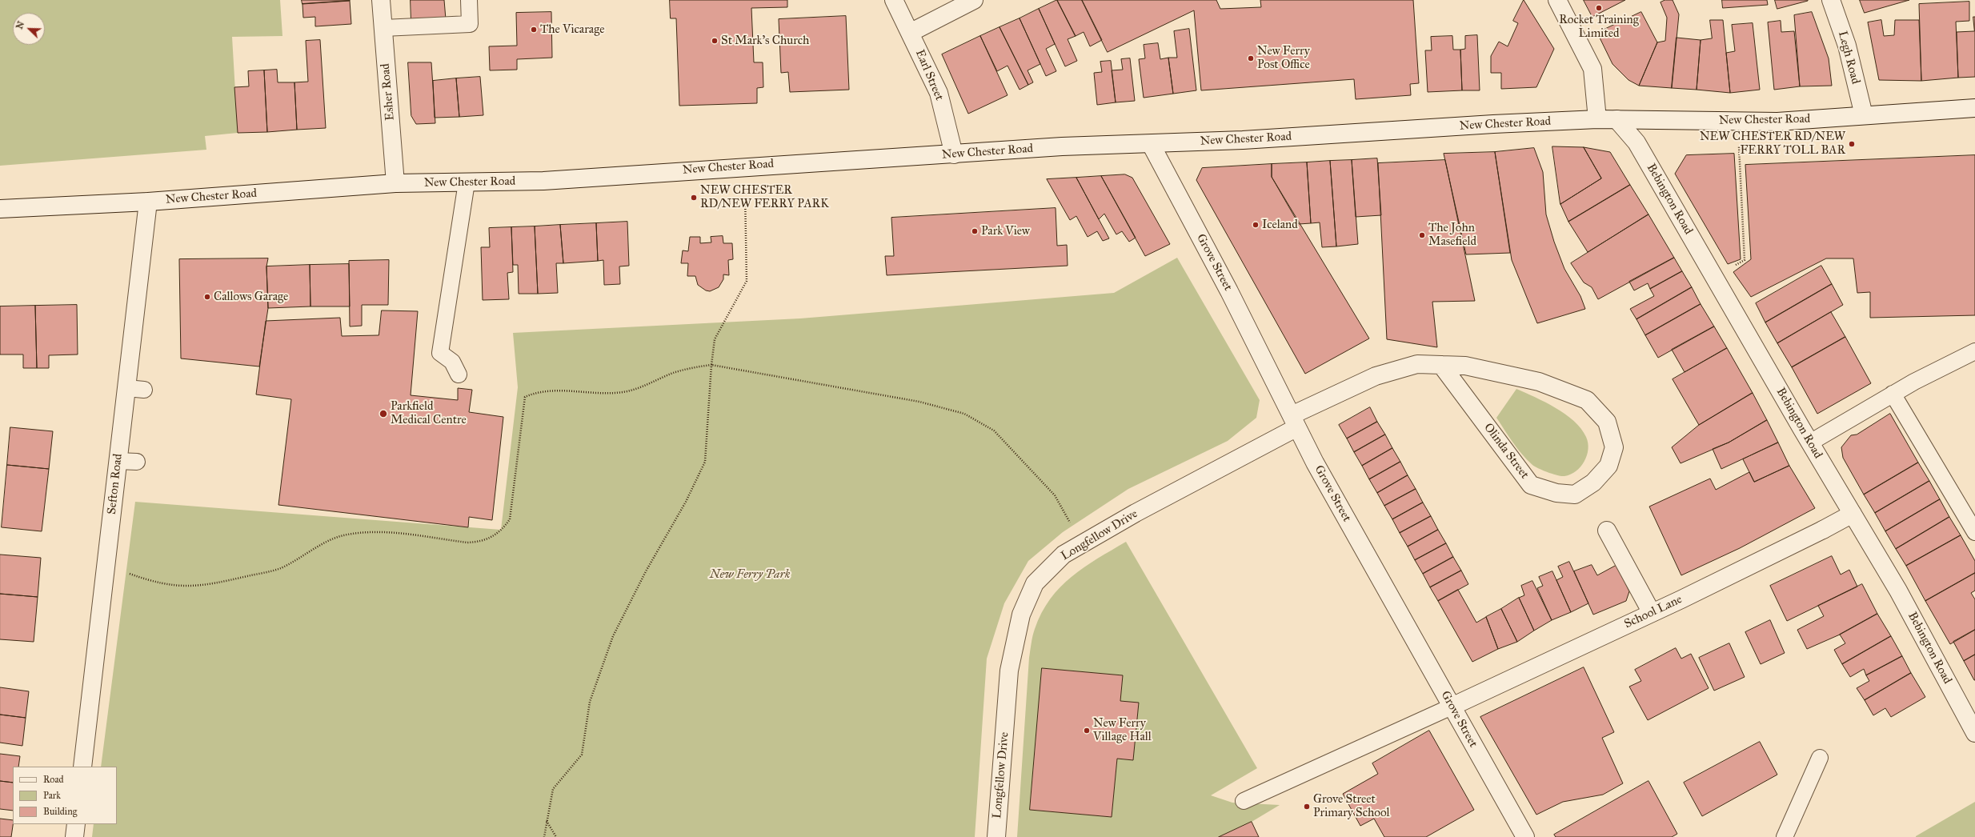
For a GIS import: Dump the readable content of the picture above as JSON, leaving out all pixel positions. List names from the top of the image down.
{
  "streets": {
    "street": [
      "Legh Road",
      "Earl Street",
      "Esher Road",
      "New Chester Road",
      "Bebington Road",
      "Grove Street",
      "Olinda Street",
      "Sefton Road",
      "Longfellow Drive",
      "School Lane"
    ]
  },
  "crossings": [
    ["Legh Road", "New Chester Road"],
    ["Earl Street", "New Chester Road"],
    ["Esher Road", "New Chester Road"],
    ["New Chester Road", "Bebington Road"],
    ["New Chester Road", "Grove Street"],
    ["New Chester Road", "Sefton Road"],
    ["Bebington Road", "School Lane"],
    ["Grove Street", "Olinda Street"],
    ["Grove Street", "Longfellow Drive"],
    ["Grove Street", "School Lane"],
    ["Olinda Street", "Longfellow Drive"]
  ],
  "parks": ["New Ferry Park"],
  "places": [
    "Rocket Training Limited",
    "The Vicarage",
    "St Mark's Church",
    "New Ferry Post Office",
    "NEW CHESTER RD/NEW FERRY TOLL BAR",
    "NEW CHESTER RD/NEW FERRY PARK",
    "Iceland",
    "Park View",
    "The John Masefield",
    "Callows Garage",
    "Parkfield Medical Centre",
    "New Ferry Village Hall",
    "Grove Street Primary School"
  ],
  "legend": ["Road", "Park", "Building"],
  "north": "top left"
}
